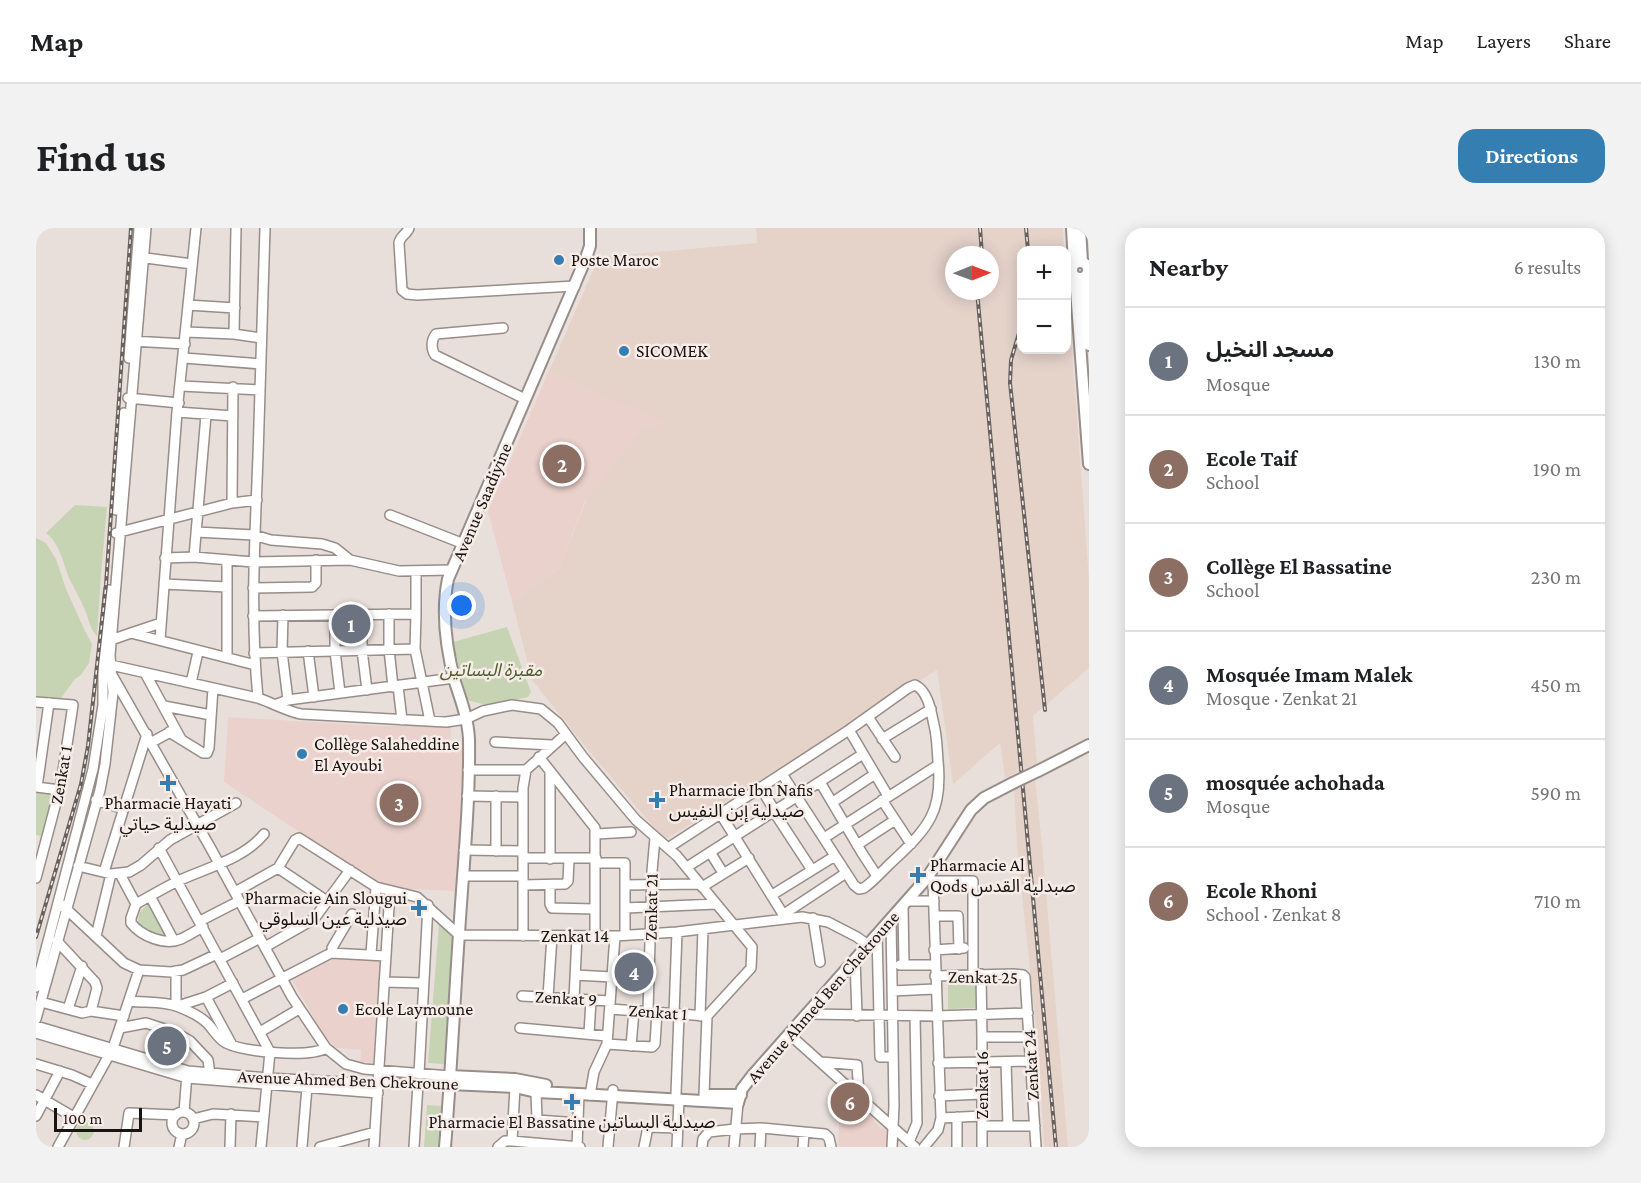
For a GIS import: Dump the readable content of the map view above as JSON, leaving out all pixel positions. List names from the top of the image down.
{
  "streets": {
    "main road": ["Avenue Saadiyine", "Avenue Ahmed Ben Chekroune"],
    "street": [
      "Zenkat 1",
      "Zenkat 21",
      "Zenkat 14",
      "Zenkat 25",
      "Zenkat 9",
      "Zenkat 24",
      "Zenkat 16"
    ]
  },
  "crossings": [
    ["Avenue Saadiyine", "Zenkat 14"],
    ["Avenue Saadiyine", "Avenue Ahmed Ben Chekroune"],
    ["Zenkat 1", "Zenkat 21"],
    ["Zenkat 1", "Zenkat 9"],
    ["Zenkat 21", "Zenkat 14"],
    ["Zenkat 25", "Zenkat 24"],
    ["Zenkat 24", "Zenkat 16"]
  ],
  "parks": ["مقبرة البساتين"],
  "places": {
    "other": [
      "Poste Maroc",
      "SICOMEK",
      "Collège Salaheddine El Ayoubi",
      "Ecole Laymoune"
    ],
    "health": [
      "Pharmacie Hayati صيدلية حياتي",
      "Pharmacie Ibn Nafis صيدلية إبن النفيس",
      "Pharmacie Al Qods صبدلية القدس",
      "Pharmacie Ain Slougui صيدلية عين السلوقي",
      "Pharmacie El Bassatine صيدلية البساتين"
    ]
  },
  "scale_bar": "100 m",
  "north": "right",
  "page": {
    "header": "Map",
    "nav": ["Map", "Layers", "Share"],
    "buttons": "Directions",
    "title": "Find us",
    "heading": ["Nearby", "6 results"],
    "map_buttons": ["+", "−"],
    "list": [
      {
        "mark": "1",
        "name": "مسجد النخيل",
        "note": "Mosque",
        "value": "130 m"
      },
      {
        "mark": "2",
        "name": "Ecole Taif",
        "note": "School",
        "value": "190 m"
      },
      {
        "mark": "3",
        "name": "Collège El Bassatine",
        "note": "School",
        "value": "230 m"
      },
      {
        "mark": "4",
        "name": "Mosquée Imam Malek",
        "note": "Mosque · Zenkat 21",
        "value": "450 m"
      },
      {
        "mark": "5",
        "name": "mosquée achohada",
        "note": "Mosque",
        "value": "590 m"
      },
      {
        "mark": "6",
        "name": "Ecole Rhoni",
        "note": "School · Zenkat 8",
        "value": "710 m"
      }
    ],
    "pins": [
      "2",
      "1",
      "3",
      "4",
      "5",
      "6"
    ],
    "scale": "100 m"
  }
}
